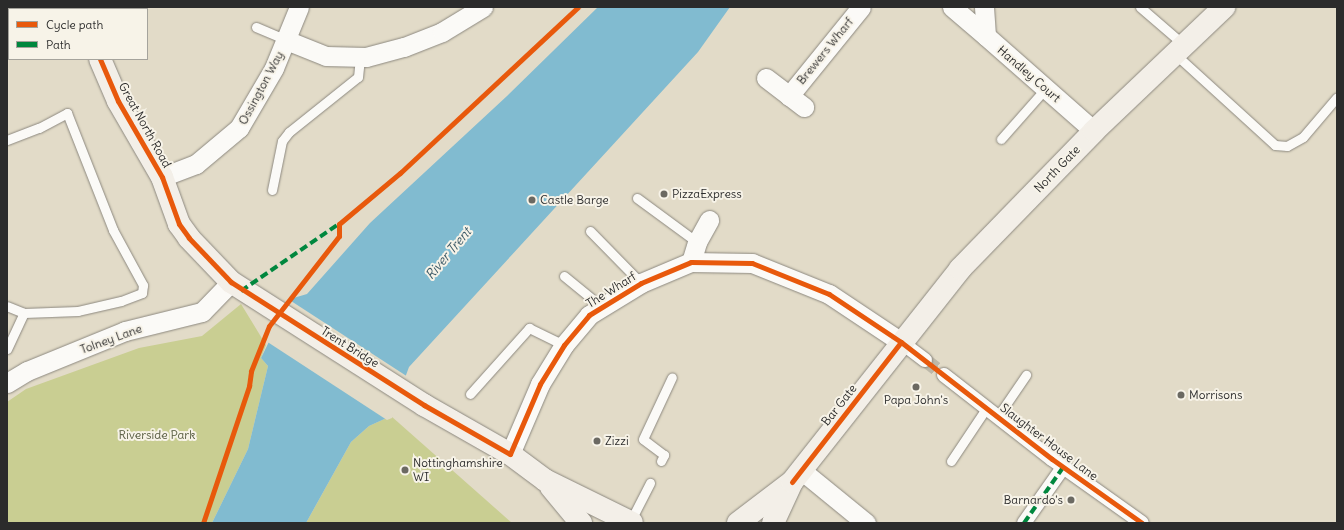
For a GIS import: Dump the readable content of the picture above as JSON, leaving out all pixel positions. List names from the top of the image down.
{
  "streets": {
    "main road": [
      "Great North Road",
      "North Gate",
      "Trent Bridge",
      "Bar Gate"
    ],
    "street": [
      "Brewers Wharf",
      "Handley Court",
      "Ossington Way",
      "The Wharf",
      "Tolney Lane",
      "Slaughter House Lane"
    ]
  },
  "crossings": [
    ["Handley Court", "North Gate"],
    ["Ossington Way", "Great North Road"],
    ["Great North Road", "Tolney Lane"],
    ["Great North Road", "Trent Bridge"],
    ["North Gate", "The Wharf"],
    ["North Gate", "Bar Gate"],
    ["The Wharf", "Trent Bridge"],
    ["The Wharf", "Bar Gate"]
  ],
  "water": ["River Trent"],
  "parks": ["Riverside Park"],
  "places": [
    "PizzaExpress",
    "Castle Barge",
    "Papa John's",
    "Morrisons",
    "Zizzi",
    "Nottinghamshire WI",
    "Barnardo's"
  ],
  "legend": ["Cycle path", "Path"]
}
